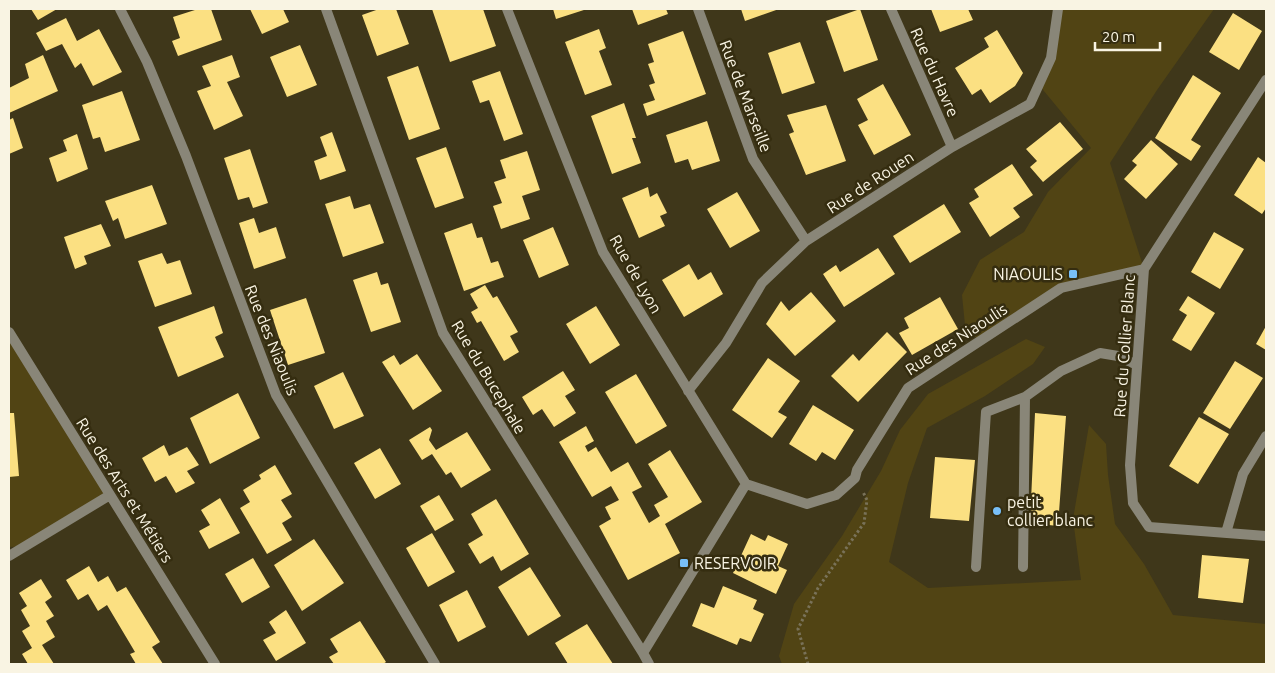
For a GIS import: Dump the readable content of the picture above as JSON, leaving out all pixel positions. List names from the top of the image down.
{
  "streets": {
    "street": [
      "Rue du Havre",
      "Rue de Marseille",
      "Rue de Rouen",
      "Rue de Lyon",
      "Rue des Niaoulis",
      "Rue du Collier Blanc",
      "Rue du Bucephale",
      "Rue des Arts et Métiers"
    ]
  },
  "crossings": [
    ["Rue du Havre", "Rue de Rouen"],
    ["Rue de Marseille", "Rue de Rouen"],
    ["Rue de Rouen", "Rue de Lyon"],
    ["Rue de Lyon", "Rue des Niaoulis"],
    ["Rue des Niaoulis", "Rue du Collier Blanc"]
  ],
  "places": {
    "transit": ["NIAOULIS", "RESERVOIR"],
    "other": ["petit collier blanc"]
  },
  "scale_bar": "20 m"
}
